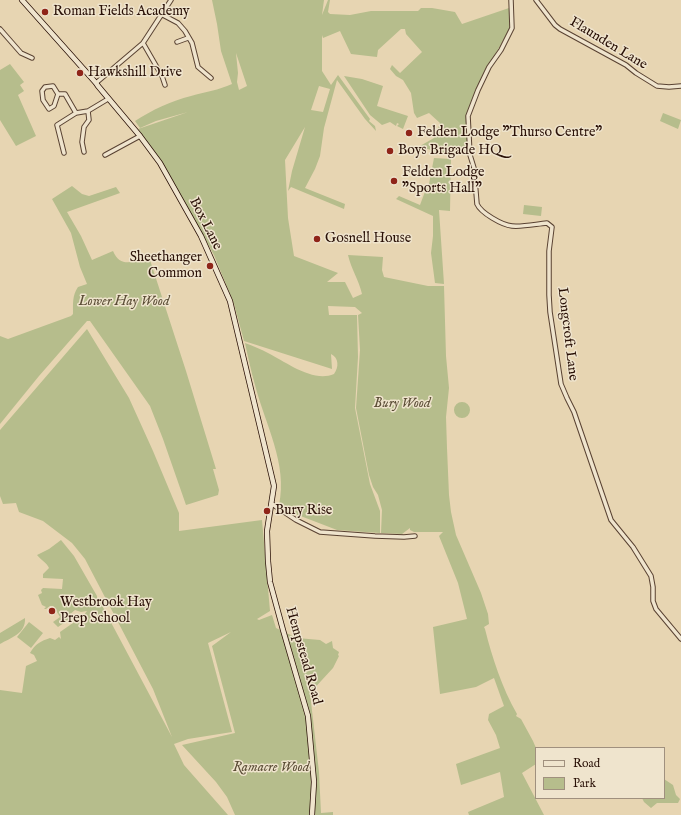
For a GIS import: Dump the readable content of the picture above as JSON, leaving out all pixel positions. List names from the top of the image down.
{
  "streets": {
    "main road": ["Box Lane", "Hempstead Road"],
    "street": ["Flaunden Lane", "Longcroft Lane"]
  },
  "crossings": [
    ["Box Lane", "Hempstead Road"]
  ],
  "parks": ["Lower Hay Wood", "Bury Wood", "Ramacre Wood"],
  "places": [
    "Roman Fields Academy",
    "Hawkshill Drive",
    "Felden Lodge \"Thurso Centre\"",
    "Boys Brigade HQ",
    "Felden Lodge \"Sports Hall\"",
    "Gosnell House",
    "Sheethanger Common",
    "Bury Rise",
    "Westbrook Hay Prep School"
  ],
  "legend": ["Road", "Park"]
}
